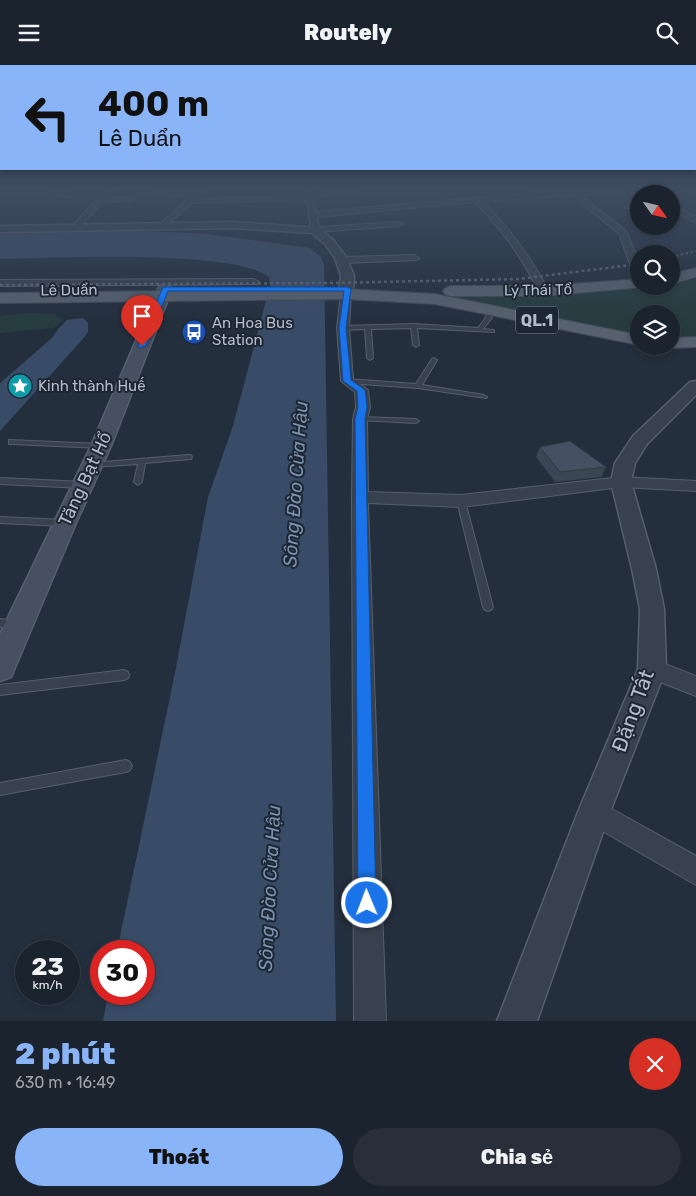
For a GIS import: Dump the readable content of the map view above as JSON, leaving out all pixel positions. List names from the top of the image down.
{
  "streets": {
    "main road": [
      "Lê Duẩn",
      "Lý Thái Tổ",
      "QL.1",
      "Tăng Bạt Hổ"
    ],
    "street": ["Đặng Tất"]
  },
  "crossings": [
    ["Lê Duẩn", "Lý Thái Tổ"],
    ["Lê Duẩn", "Tăng Bạt Hổ"]
  ],
  "water": ["Sông Đào Cửa Hậu"],
  "places": {
    "bus stop": ["An Hoa Bus Station"],
    "place": ["Kinh thành Huế"]
  },
  "north": "bottom right",
  "page": {
    "header": "Routely",
    "turn": ["400 m", "Lê Duẩn"],
    "speed": "23 km/h",
    "limit": "30",
    "heading": ["2 phút", "630 m · 16:49"],
    "buttons": ["Thoát", "Chia sẻ"]
  }
}
